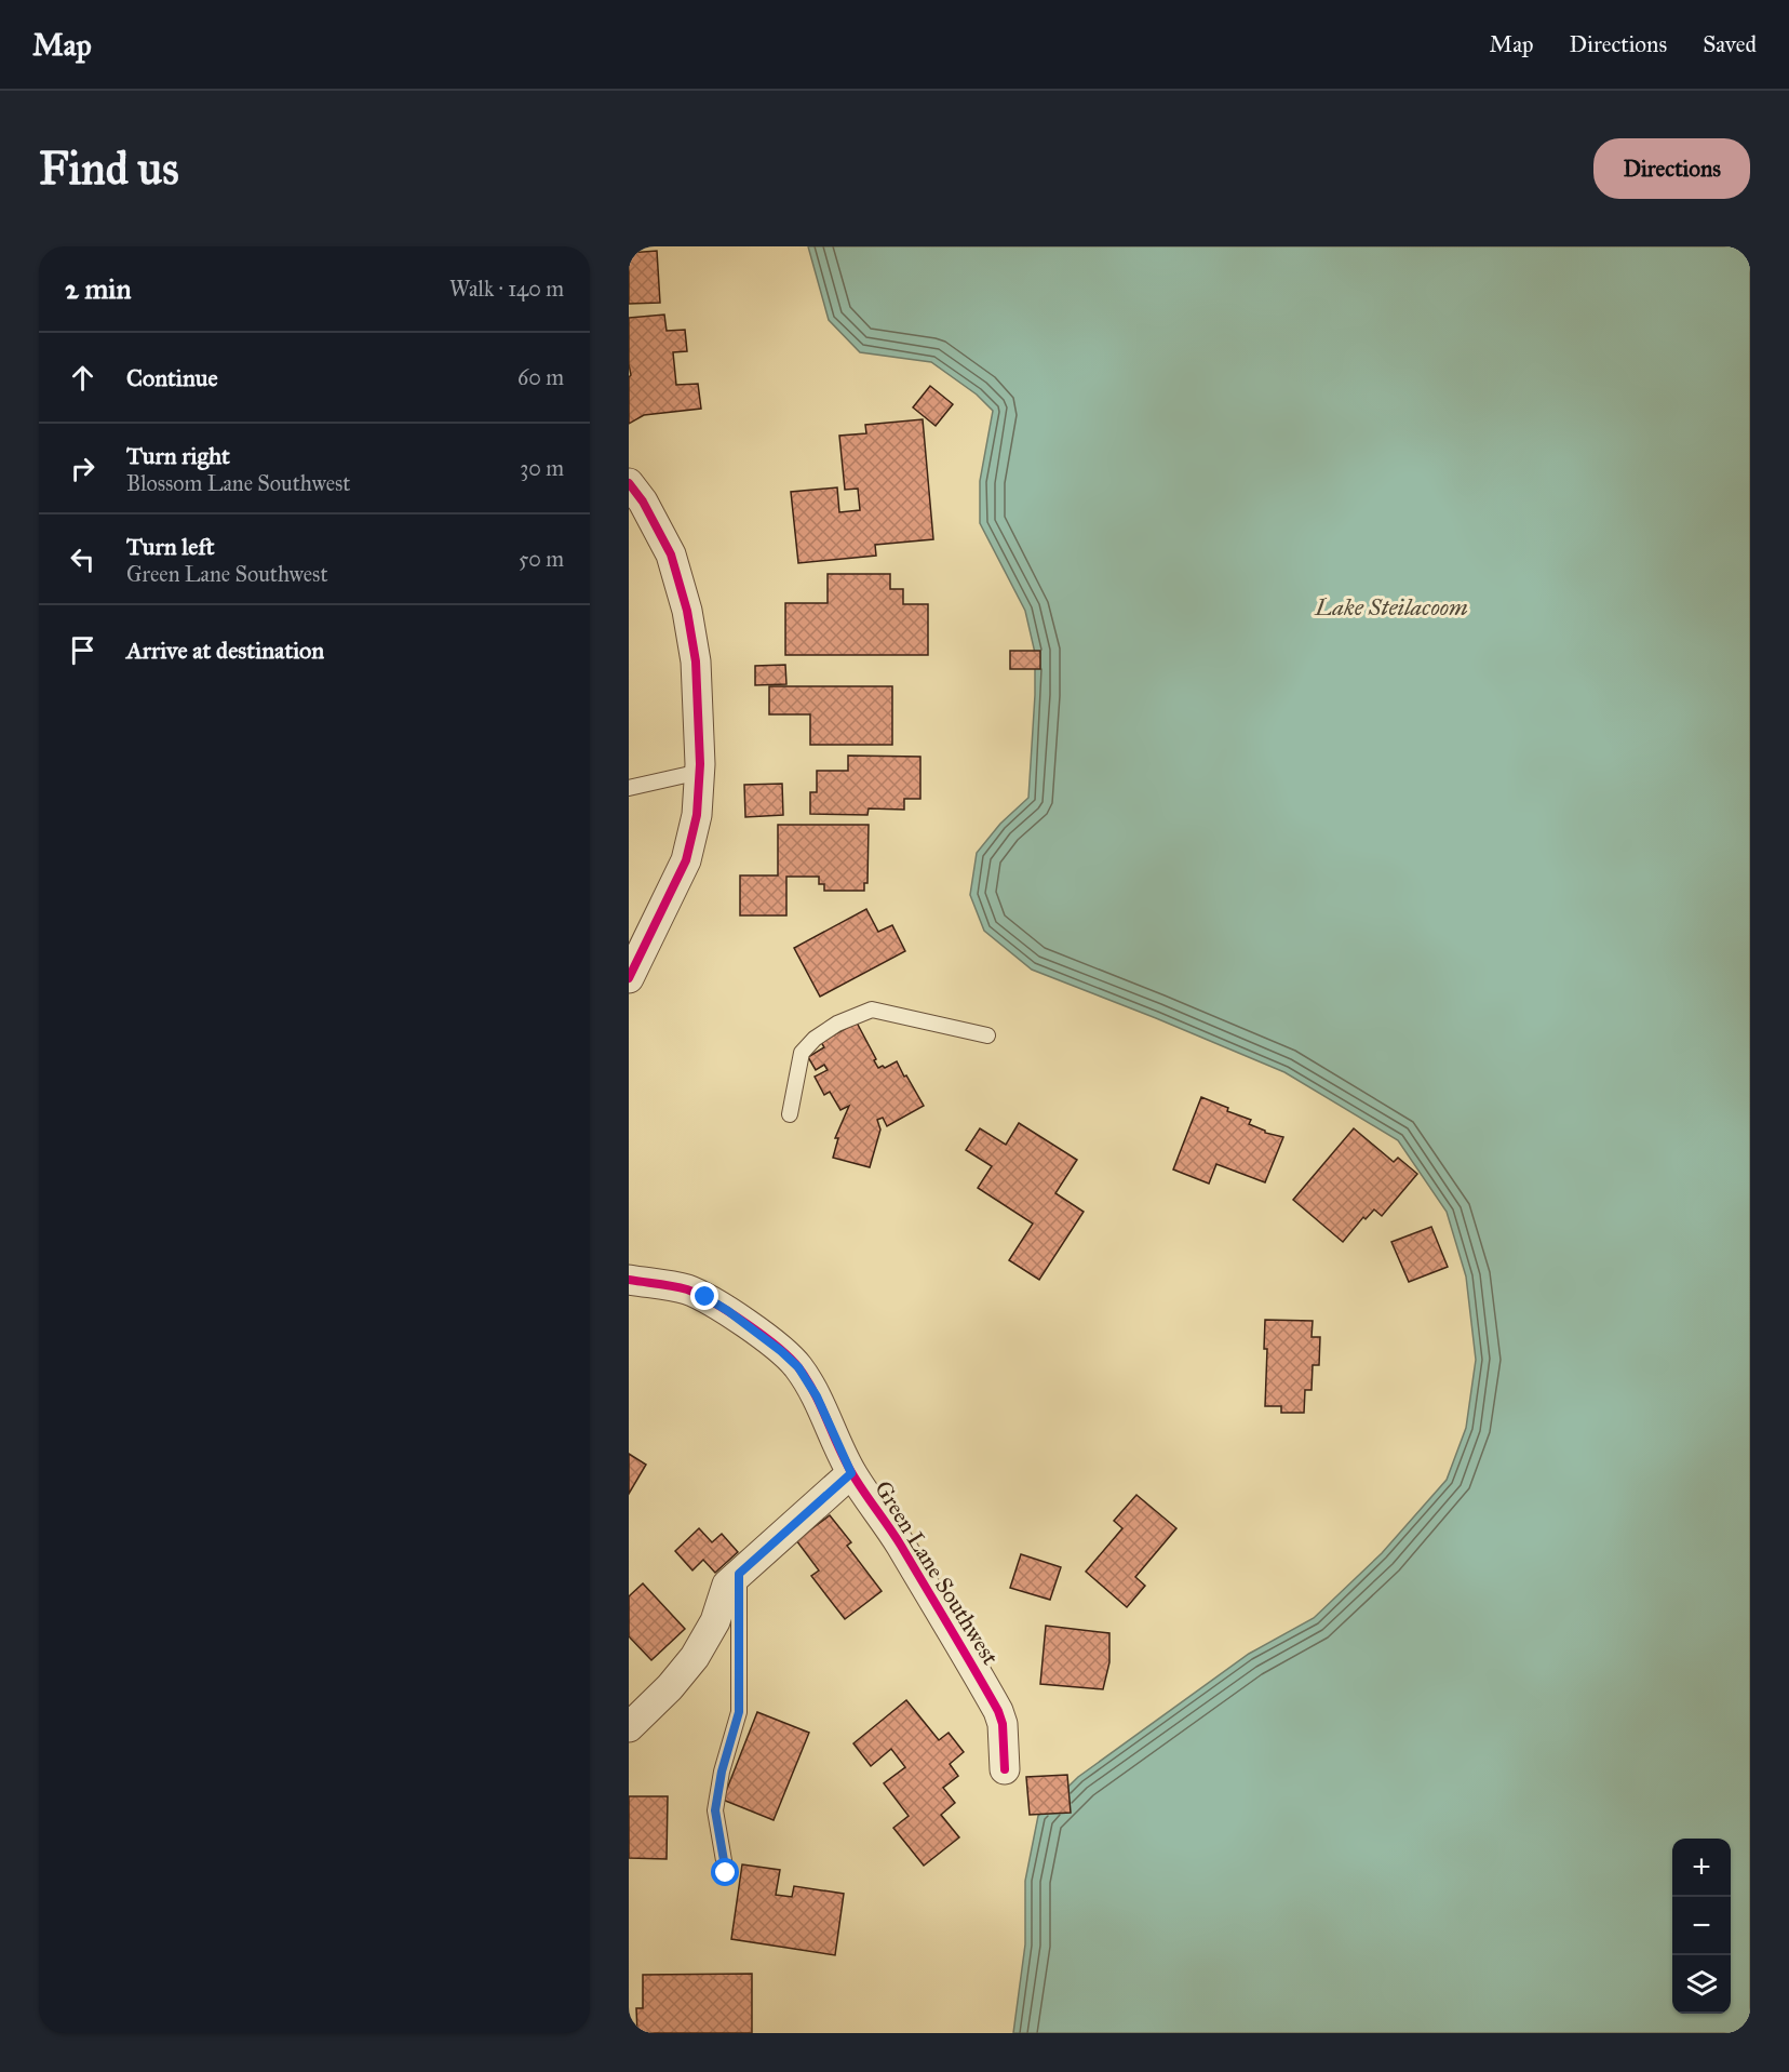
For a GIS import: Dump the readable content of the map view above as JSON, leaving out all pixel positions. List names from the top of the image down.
{
  "streets": {
    "street": ["Green Lane Southwest"]
  },
  "water": ["Lake Steilacoom"],
  "page": {
    "header": "Map",
    "nav": ["Map", "Directions", "Saved"],
    "buttons": "Directions",
    "title": "Find us",
    "heading": ["2 min", "Walk · 140 m"],
    "list": [
      ["Continue", "60 m"],
      ["Turn right", "Blossom Lane Southwest", "30 m"],
      ["Turn left", "Green Lane Southwest", "50 m"],
      "Arrive at destination"
    ],
    "map_buttons": ["+", "−"]
  }
}
